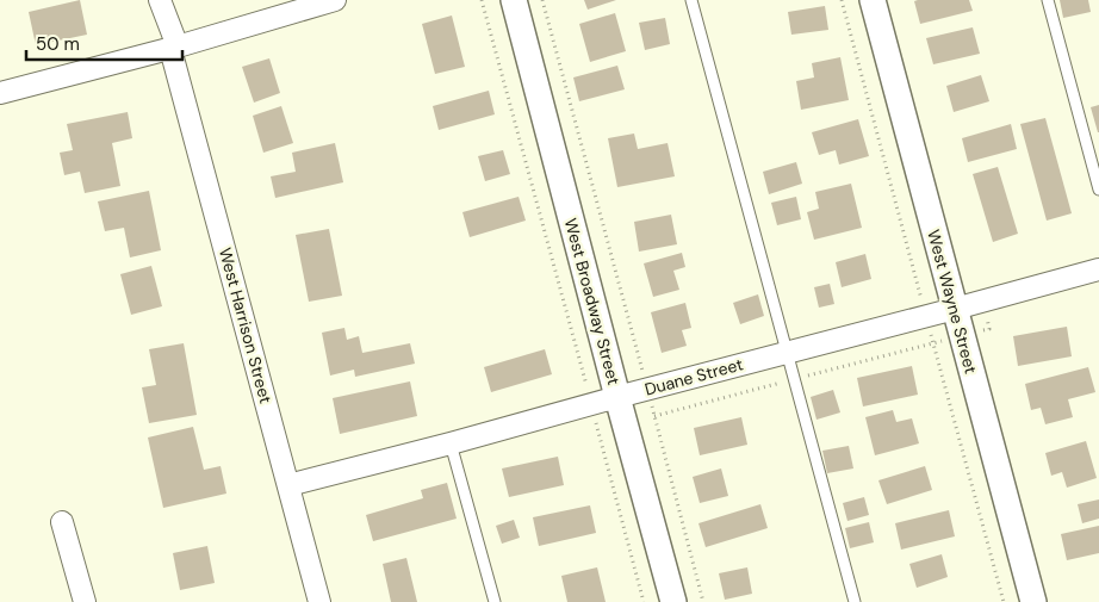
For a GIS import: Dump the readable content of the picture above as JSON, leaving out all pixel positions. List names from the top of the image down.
{
  "streets": {
    "street": [
      "West Broadway Street",
      "West Wayne Street",
      "West Harrison Street",
      "Duane Street"
    ]
  },
  "crossings": [
    ["West Broadway Street", "Duane Street"],
    ["West Wayne Street", "Duane Street"],
    ["West Harrison Street", "Duane Street"]
  ],
  "scale_bar": "50 m"
}
